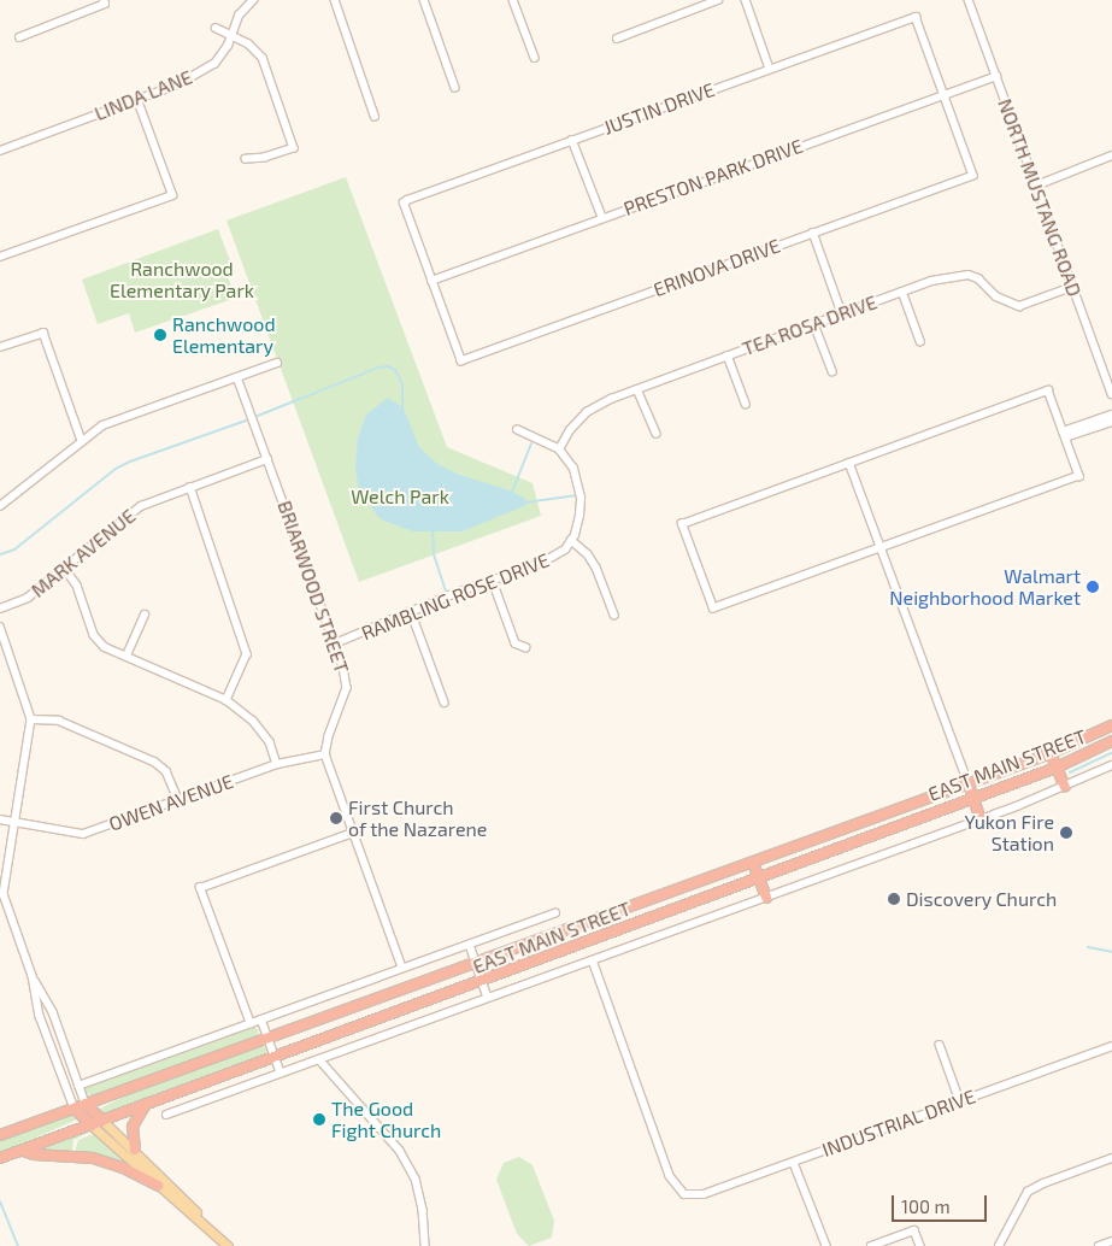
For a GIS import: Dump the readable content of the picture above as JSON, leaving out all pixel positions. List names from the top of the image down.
{
  "streets": {
    "highway": ["EAST MAIN STREET"],
    "street": [
      "LINDA LANE",
      "JUSTIN DRIVE",
      "PRESTON PARK DRIVE",
      "NORTH MUSTANG ROAD",
      "ERINOVA DRIVE",
      "TEA ROSA DRIVE",
      "MARK AVENUE",
      "BRIARWOOD STREET",
      "RAMBLING ROSE DRIVE",
      "OWEN AVENUE",
      "INDUSTRIAL DRIVE"
    ]
  },
  "crossings": [
    ["JUSTIN DRIVE", "PRESTON PARK DRIVE"],
    ["JUSTIN DRIVE", "ERINOVA DRIVE"],
    ["PRESTON PARK DRIVE", "NORTH MUSTANG ROAD"],
    ["PRESTON PARK DRIVE", "ERINOVA DRIVE"],
    ["NORTH MUSTANG ROAD", "TEA ROSA DRIVE"],
    ["TEA ROSA DRIVE", "RAMBLING ROSE DRIVE"],
    ["MARK AVENUE", "BRIARWOOD STREET"],
    ["BRIARWOOD STREET", "RAMBLING ROSE DRIVE"],
    ["BRIARWOOD STREET", "OWEN AVENUE"],
    ["EAST MAIN STREET", "INDUSTRIAL DRIVE"]
  ],
  "parks": ["Ranchwood Elementary Park", "Welch Park"],
  "places": [
    "Ranchwood Elementary",
    "Walmart Neighborhood Market",
    "First Church of the Nazarene",
    "Yukon Fire Station",
    "Discovery Church",
    "The Good Fight Church"
  ],
  "scale_bar": "100 m"
}
